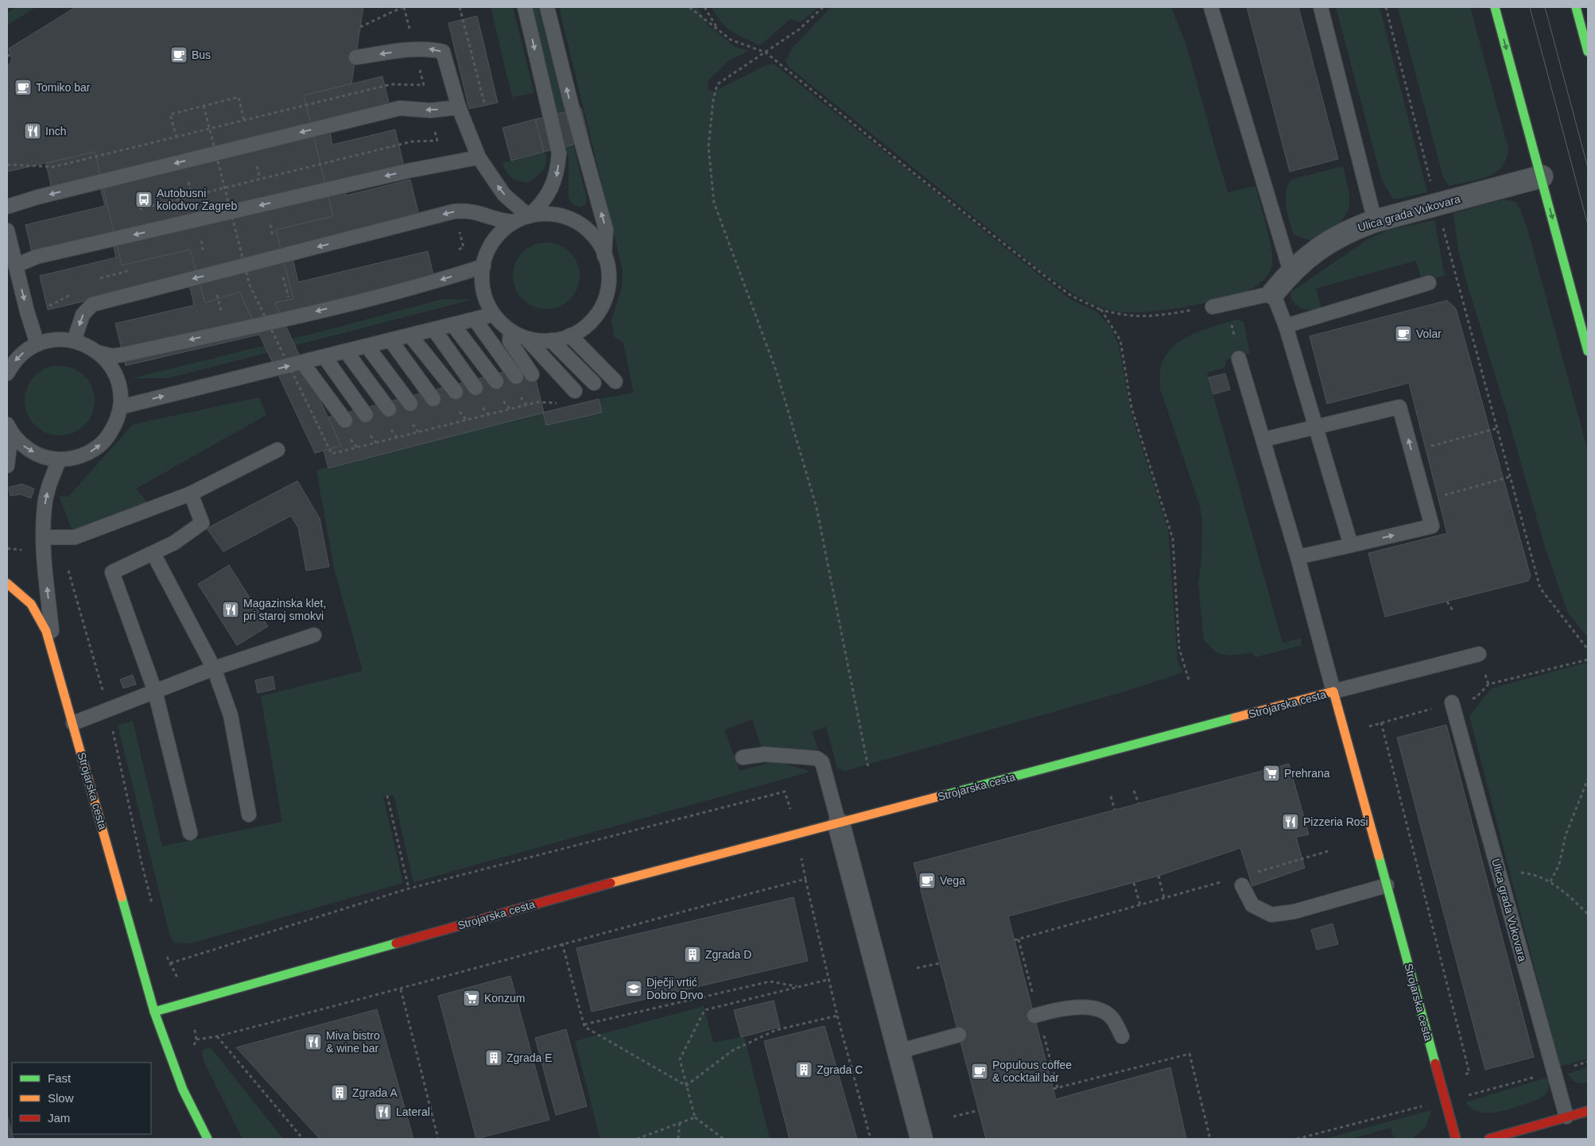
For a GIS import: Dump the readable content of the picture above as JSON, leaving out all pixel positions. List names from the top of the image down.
{
  "streets": {
    "street": ["Ulica grada Vukovara", "Strojarska cesta"]
  },
  "places": {
    "cafe": [
      "Bus",
      "Tomiko bar",
      "Volar",
      "Vega",
      "Populous coffee & cocktail bar"
    ],
    "restaurant": [
      "Inch",
      "Magazinska klet, pri staroj smokvi",
      "Pizzeria Rosi",
      "Miva bistro & wine bar",
      "Lateral"
    ],
    "bus stop": ["Autobusni kolodvor Zagreb"],
    "supermarket": ["Prehrana", "Konzum"],
    "building": [
      "Zgrada D",
      "Zgrada E",
      "Zgrada C",
      "Zgrada A"
    ],
    "school or university": ["Dječji vrtić Dobro Drvo"]
  },
  "legend": ["Fast", "Slow", "Jam"]
}
